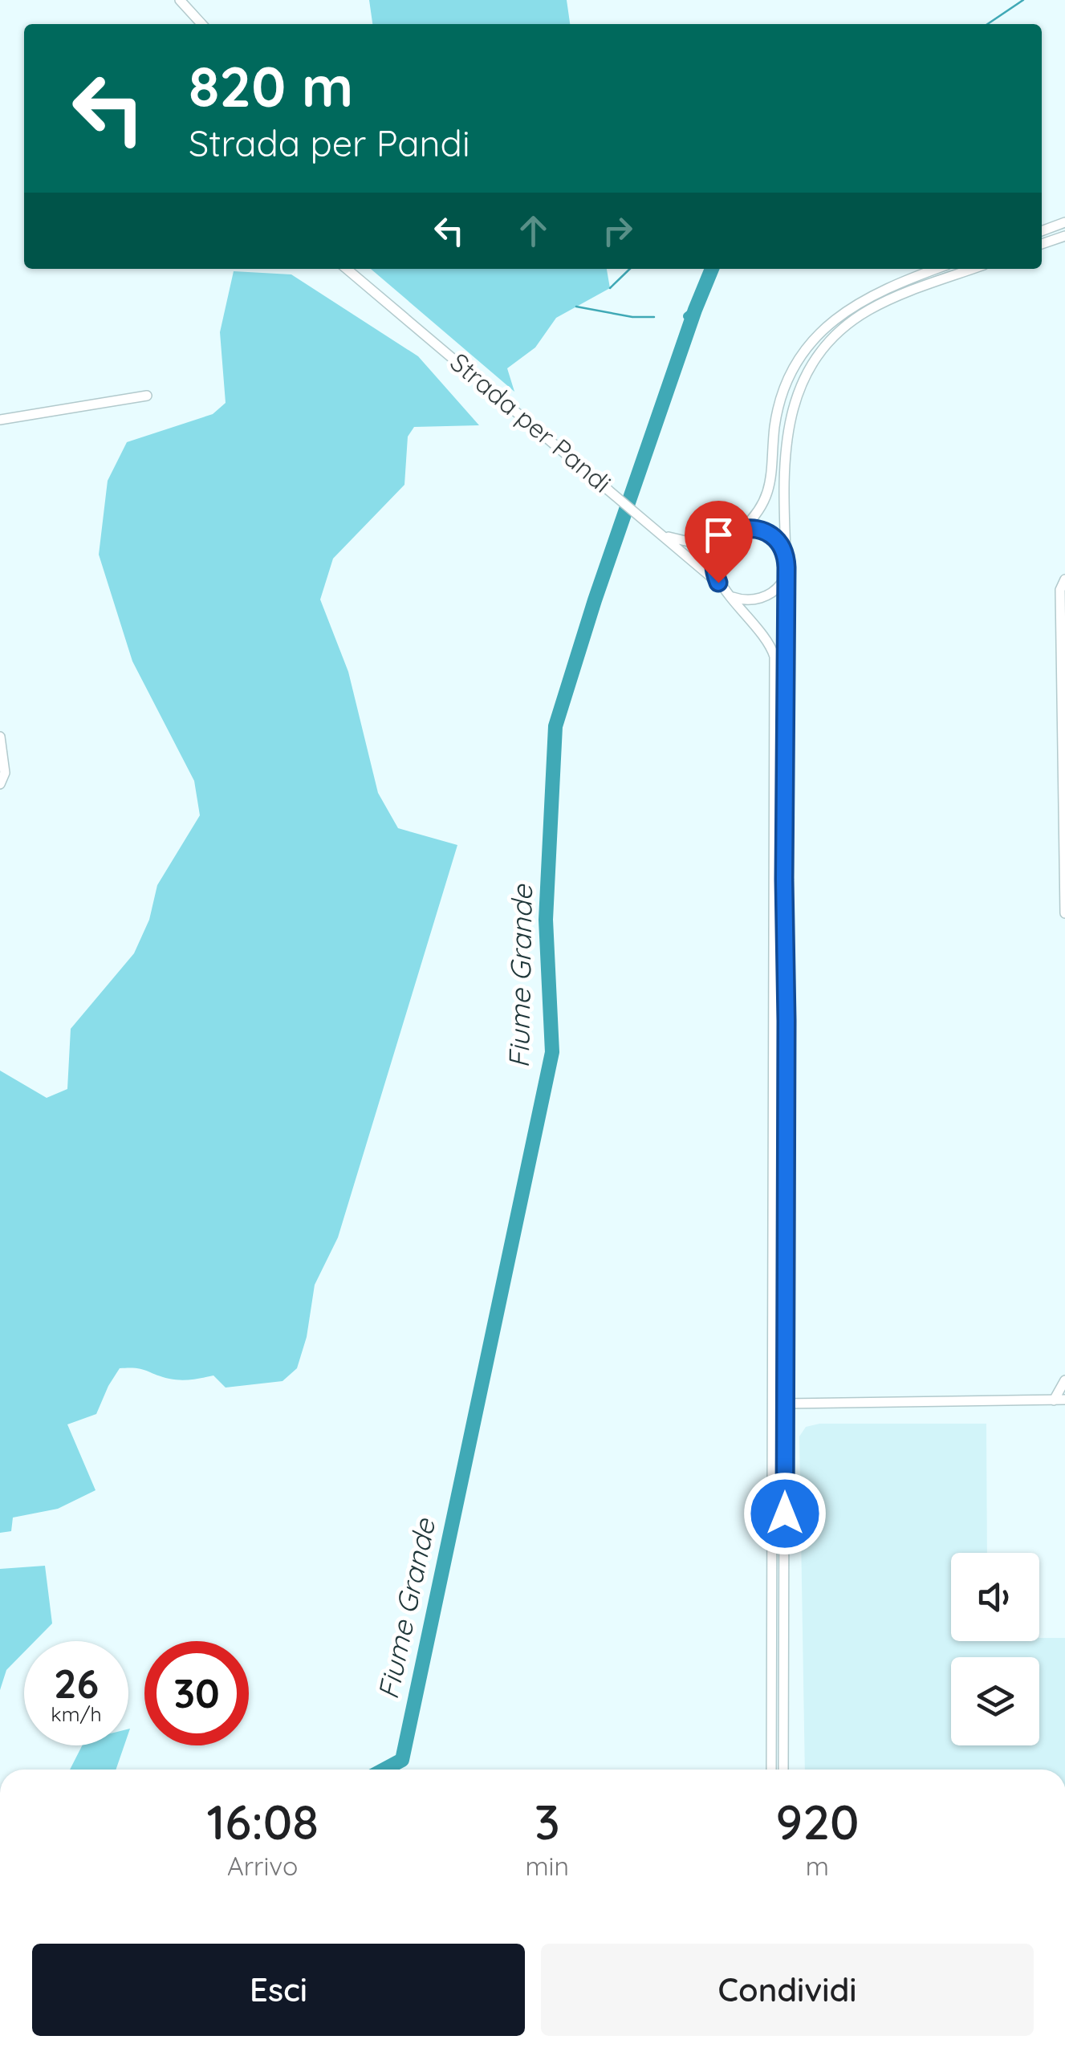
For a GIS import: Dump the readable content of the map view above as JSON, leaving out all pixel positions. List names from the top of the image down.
{
  "streets": {
    "street": ["Strada per Pandi"]
  },
  "water": ["Fiume Grande"],
  "page": {
    "turn": ["820 m", "Strada per Pandi"],
    "speed": "26 km/h",
    "limit": "30",
    "eta": [
      "16:08",
      "Arrivo",
      "3",
      "min",
      "920",
      "m"
    ],
    "buttons": ["Esci", "Condividi"]
  }
}
